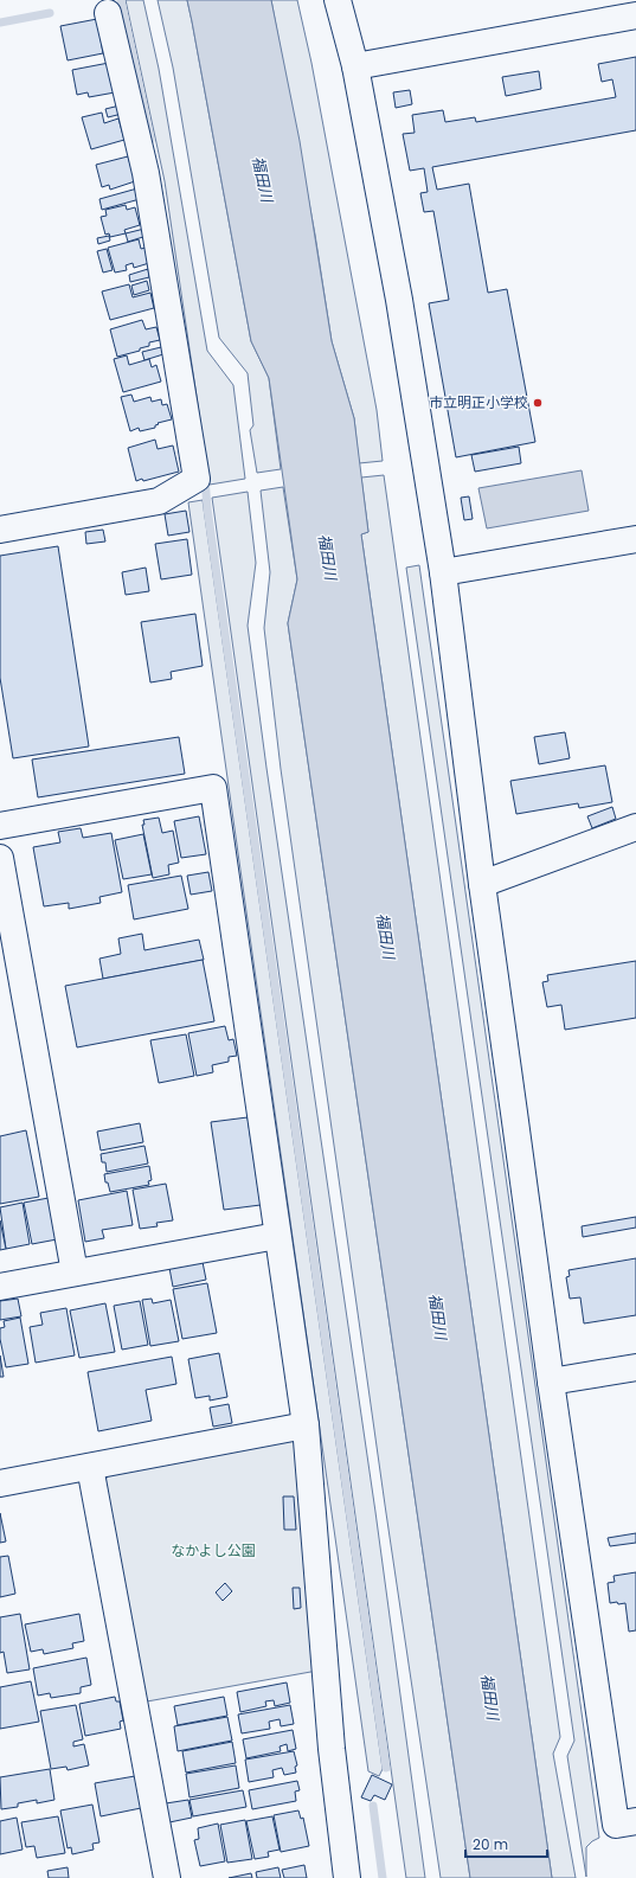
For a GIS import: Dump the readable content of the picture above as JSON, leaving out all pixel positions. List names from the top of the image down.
{
  "water": ["福田川"],
  "parks": ["なかよし公園"],
  "places": ["市立明正小学校"],
  "scale_bar": "20 m"
}
